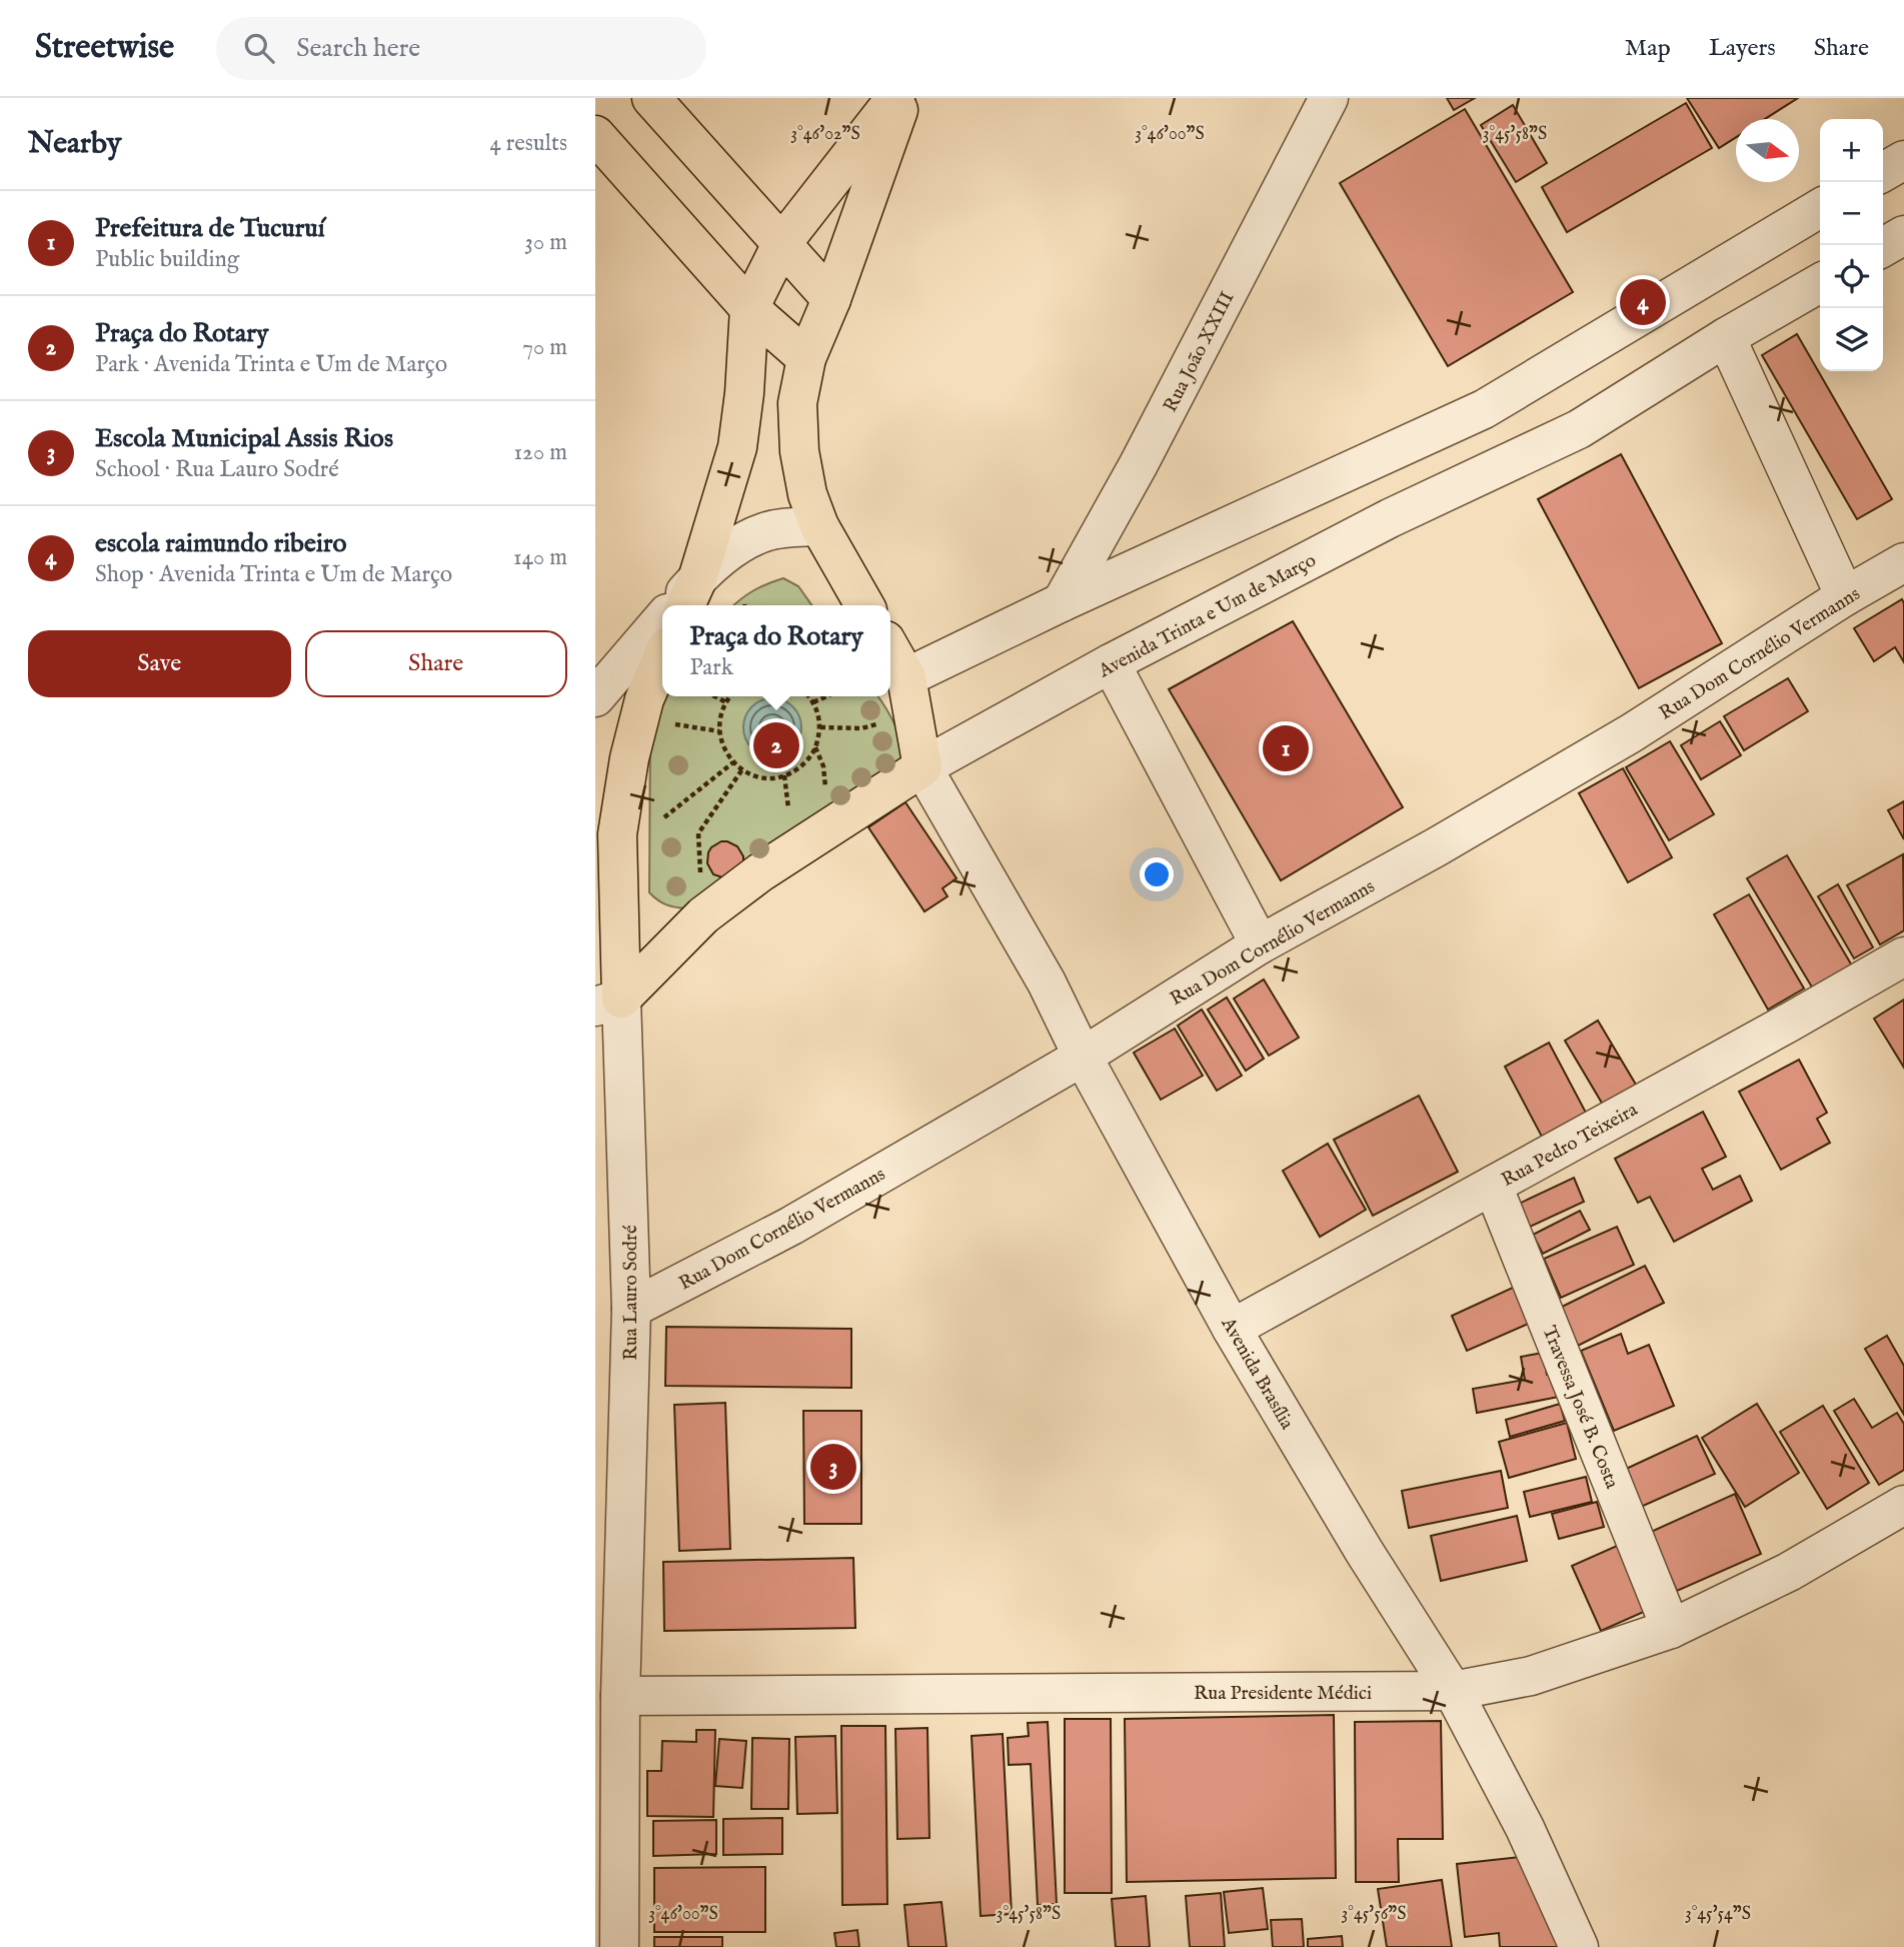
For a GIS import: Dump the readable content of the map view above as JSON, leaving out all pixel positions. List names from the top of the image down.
{
  "streets": {
    "main road": ["Avenida Trinta e Um de Março", "Rua Lauro Sodré", "Avenida Brasília"],
    "street": [
      "Rua João XXIII",
      "Rua Dom Cornélio Vermanns",
      "Rua Pedro Teixeira",
      "Travessa José B. Costa",
      "Rua Presidente Médici"
    ]
  },
  "crossings": [
    ["Avenida Trinta e Um de Março", "Rua Lauro Sodré"],
    ["Avenida Trinta e Um de Março", "Avenida Brasília"],
    ["Rua Dom Cornélio Vermanns", "Rua Lauro Sodré"],
    ["Rua Dom Cornélio Vermanns", "Avenida Brasília"],
    ["Rua Pedro Teixeira", "Avenida Brasília"],
    ["Rua Pedro Teixeira", "Travessa José B. Costa"],
    ["Rua Lauro Sodré", "Rua Presidente Médici"],
    ["Avenida Brasília", "Rua Presidente Médici"],
    ["Travessa José B. Costa", "Rua Presidente Médici"]
  ],
  "north": "right",
  "page": {
    "header": "Streetwise",
    "search": "Search here",
    "nav": ["Map", "Layers", "Share"],
    "heading": ["Nearby", "4 results"],
    "map_buttons": ["+", "−"],
    "list": [
      {
        "mark": "1",
        "name": "Prefeitura de Tucuruí",
        "note": "Public building",
        "value": "30 m"
      },
      {
        "mark": "2",
        "name": "Praça do Rotary",
        "note": "Park · Avenida Trinta e Um de Março",
        "value": "70 m"
      },
      {
        "mark": "3",
        "name": "Escola Municipal Assis Rios",
        "note": "School · Rua Lauro Sodré",
        "value": "120 m"
      },
      {
        "mark": "4",
        "name": "escola raimundo ribeiro",
        "note": "Shop · Avenida Trinta e Um de Março",
        "value": "140 m"
      }
    ],
    "pins": [
      "4",
      "2",
      "1",
      "3"
    ],
    "popup": ["Praça do Rotary", "Park"],
    "buttons": ["Save", "Share"]
  },
  "coordinates": [
    "3°46'02\"S",
    "3°46'00\"S",
    "3°45'58\"S",
    "3°45'56\"S",
    "3°45'54\"S"
  ]
}
